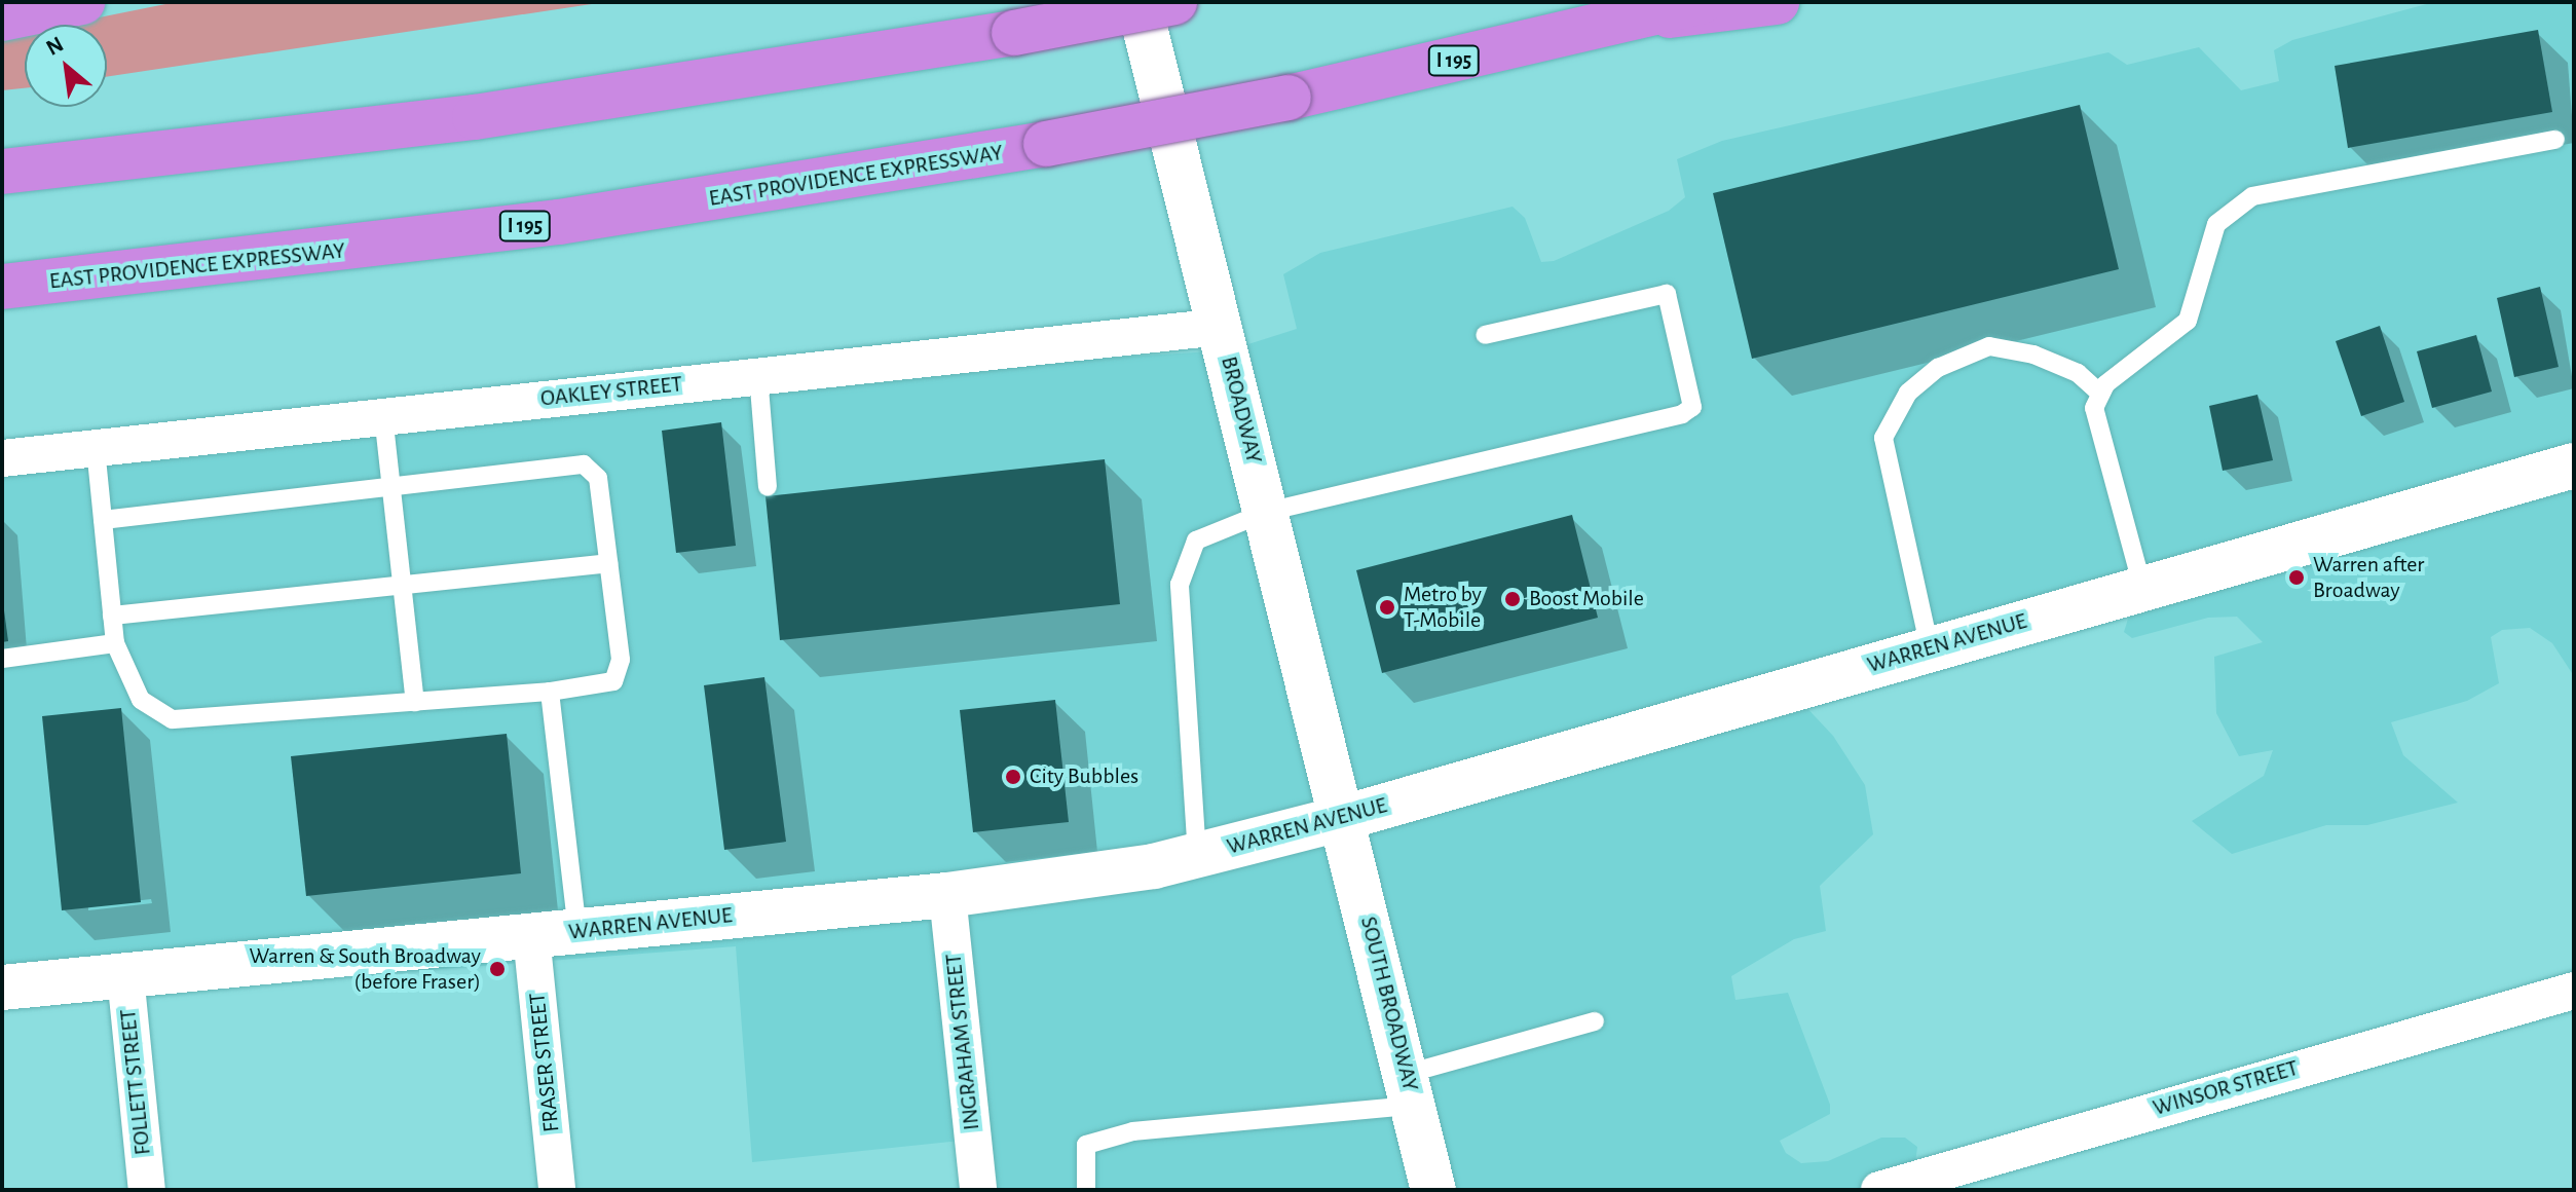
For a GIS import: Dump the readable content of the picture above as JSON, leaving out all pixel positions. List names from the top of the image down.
{
  "streets": {
    "highway": ["I 195", "EAST PROVIDENCE EXPRESSWAY"],
    "main road": ["BROADWAY", "WARREN AVENUE", "SOUTH BROADWAY"],
    "street": [
      "OAKLEY STREET",
      "INGRAHAM STREET",
      "FRASER STREET",
      "FOLLETT STREET",
      "WINSOR STREET"
    ]
  },
  "crossings": [
    ["OAKLEY STREET", "BROADWAY"],
    ["BROADWAY", "WARREN AVENUE"],
    ["BROADWAY", "SOUTH BROADWAY"],
    ["WARREN AVENUE", "SOUTH BROADWAY"],
    ["WARREN AVENUE", "INGRAHAM STREET"],
    ["WARREN AVENUE", "FRASER STREET"],
    ["WARREN AVENUE", "FOLLETT STREET"]
  ],
  "places": [
    "Warren after Broadway",
    "Boost Mobile",
    "Metro by T-Mobile",
    "City Bubbles",
    "Warren & South Broadway (before Fraser)"
  ],
  "north": "top left"
}
